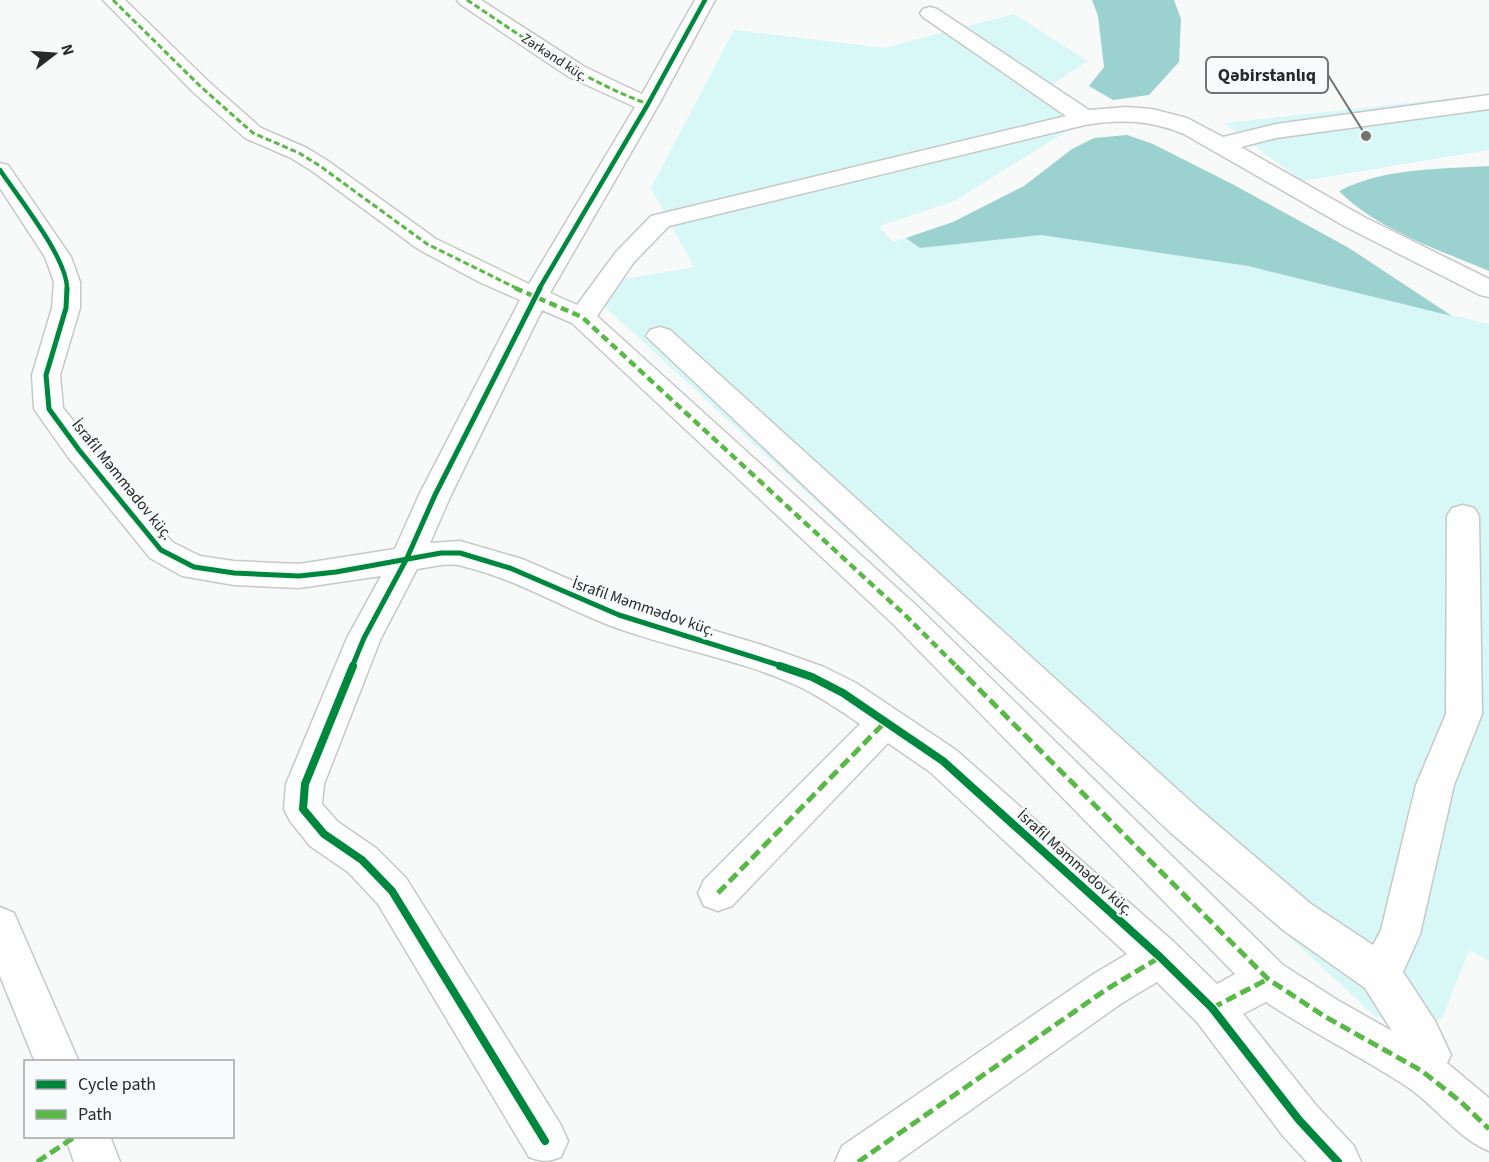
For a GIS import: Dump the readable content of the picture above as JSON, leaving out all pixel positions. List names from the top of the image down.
{
  "streets": {
    "street": ["Zərkənd küç.", "İsrafil Məmmədov küç."]
  },
  "places": ["Qəbirstanlıq"],
  "legend": ["Cycle path", "Path"],
  "north": "right"
}
